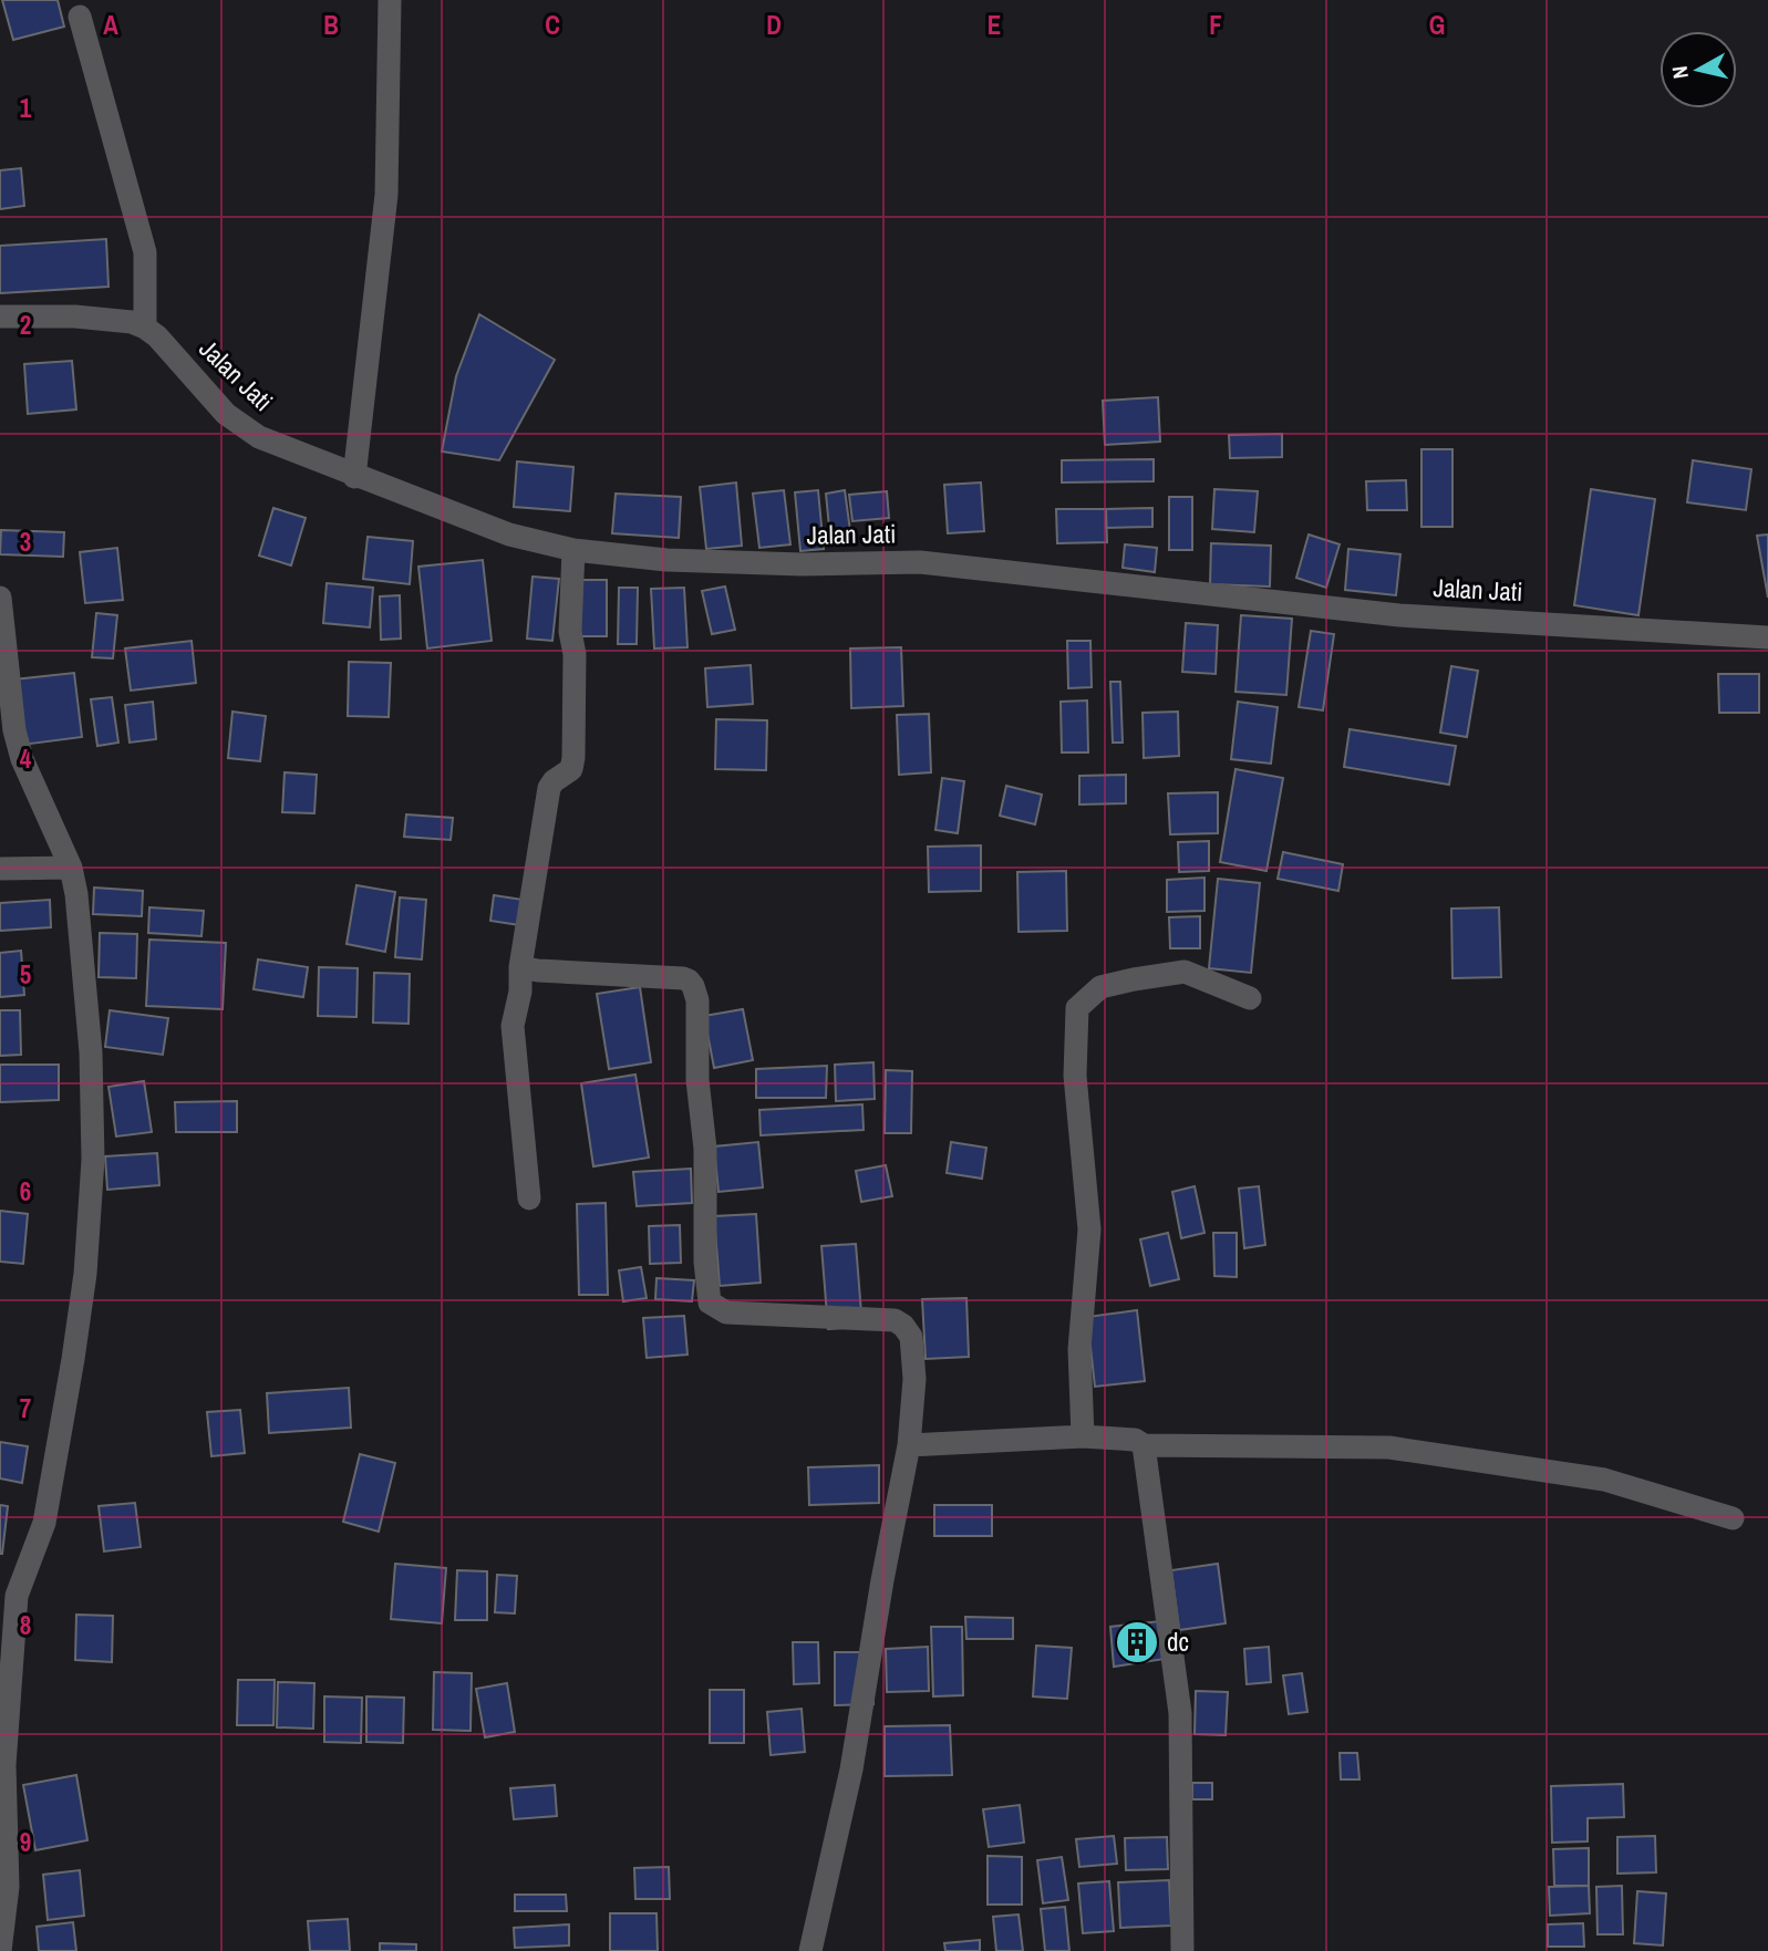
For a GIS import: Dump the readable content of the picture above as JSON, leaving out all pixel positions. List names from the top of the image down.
{
  "streets": {
    "street": ["Jalan Jati"]
  },
  "places": {
    "building": ["dc"]
  },
  "north": "left",
  "grid": {
    "columns": [
      "A",
      "B",
      "C",
      "D",
      "E",
      "F",
      "G"
    ],
    "rows": [
      "1",
      "2",
      "3",
      "4",
      "5",
      "6",
      "7",
      "8",
      "9"
    ]
  }
}
